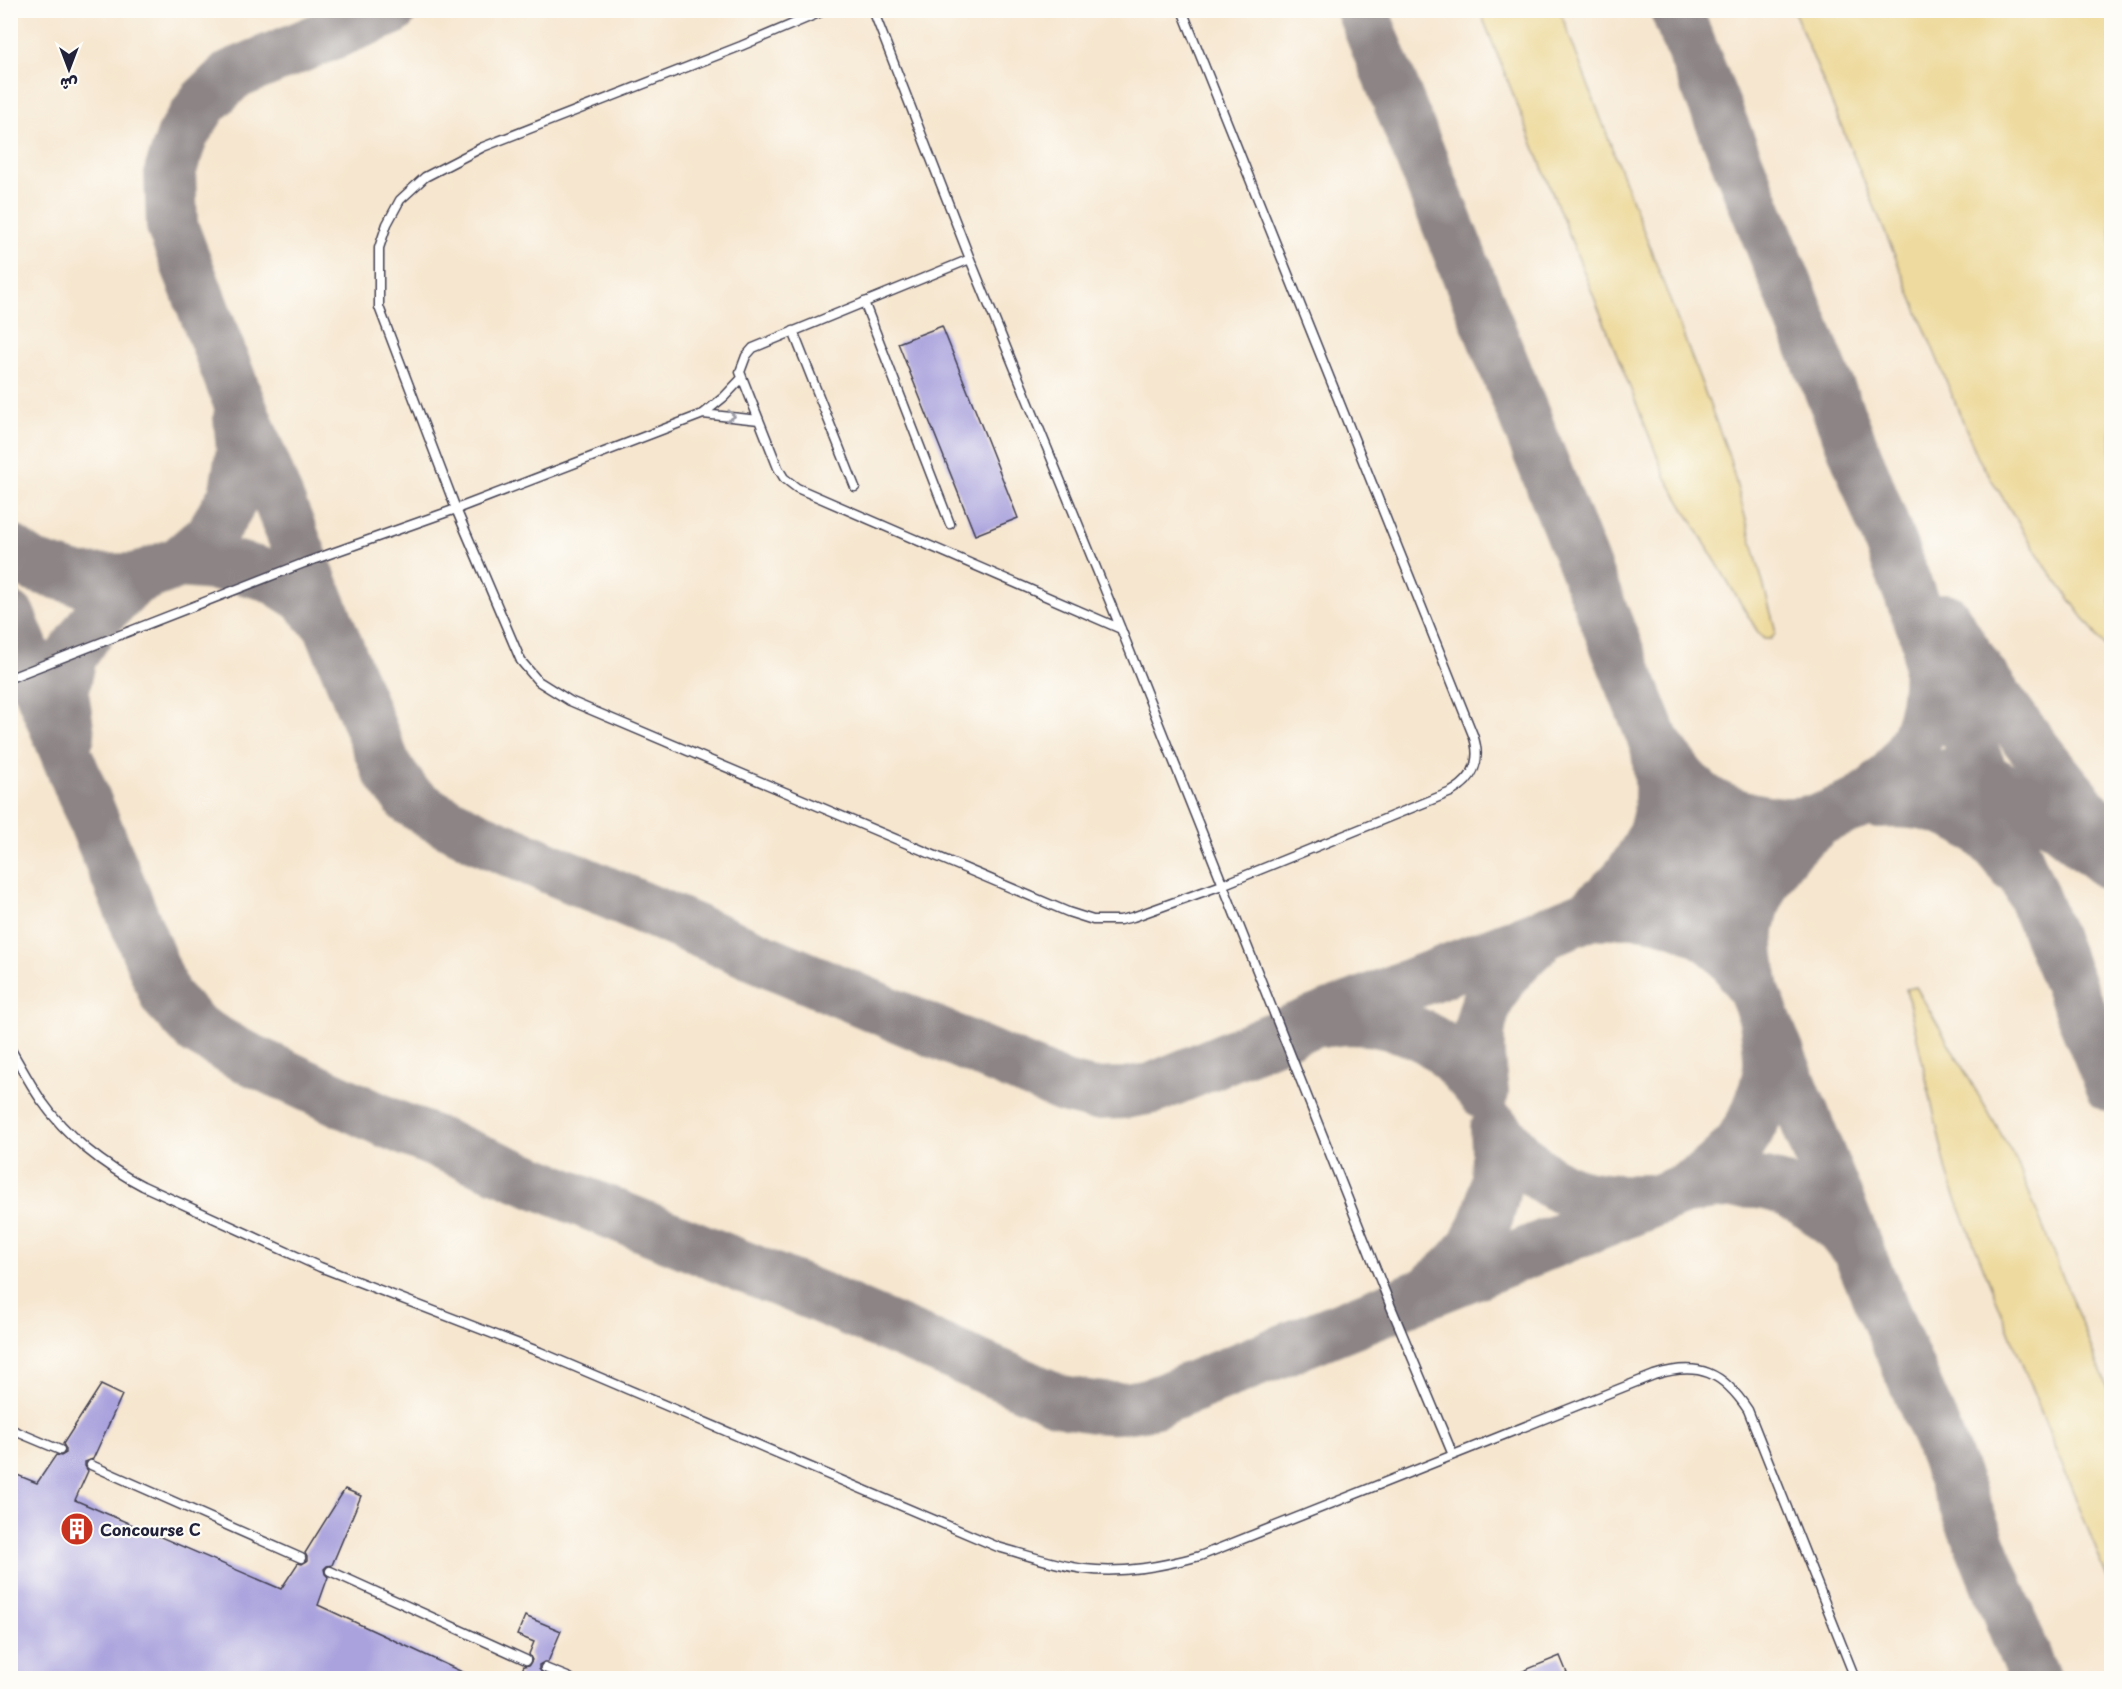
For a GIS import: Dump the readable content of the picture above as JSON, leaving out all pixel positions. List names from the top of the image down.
{
  "places": {
    "building": ["Concourse C"]
  },
  "north": "bottom"
}
